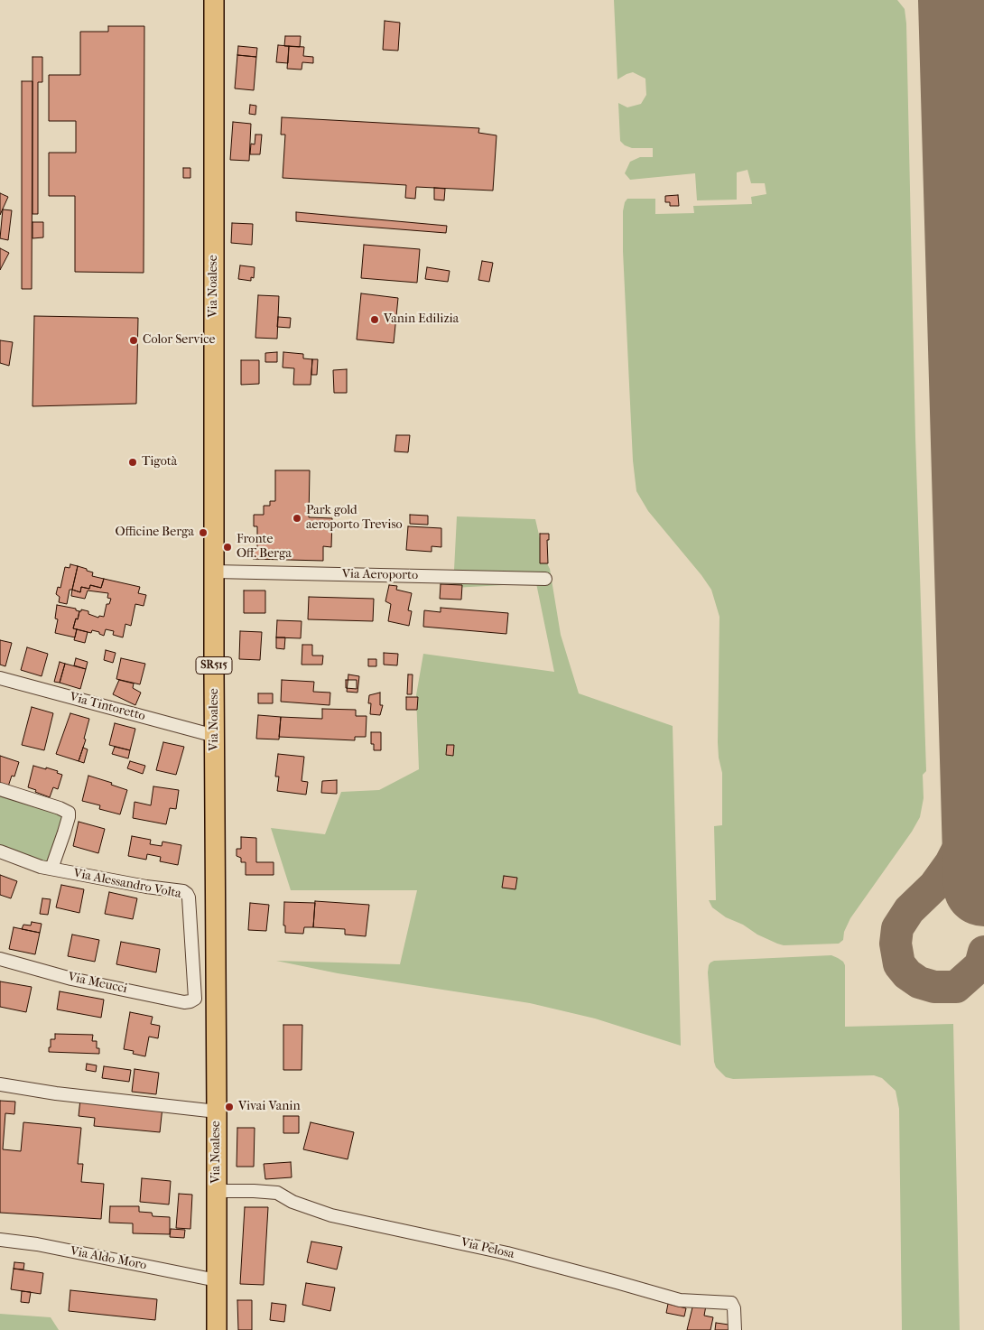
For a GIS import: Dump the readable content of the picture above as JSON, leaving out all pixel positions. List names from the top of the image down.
{
  "streets": {
    "main road": ["Via Noalese", "SR515"],
    "street": [
      "Via Aeroporto",
      "Via Tintoretto",
      "Via Alessandro Volta",
      "Via Meucci",
      "Via Pelosa",
      "Via Aldo Moro"
    ]
  },
  "crossings": [
    ["Via Noalese", "Via Aeroporto"],
    ["Via Noalese", "Via Tintoretto"],
    ["Via Noalese", "Via Pelosa"],
    ["Via Noalese", "Via Aldo Moro"],
    ["Via Alessandro Volta", "Via Meucci"]
  ],
  "places": [
    "Vanin Edilizia",
    "Color Service",
    "Tigotà",
    "Park gold aeroporto Treviso",
    "Officine Berga",
    "Fronte Off. Berga",
    "Vivai Vanin"
  ]
}
